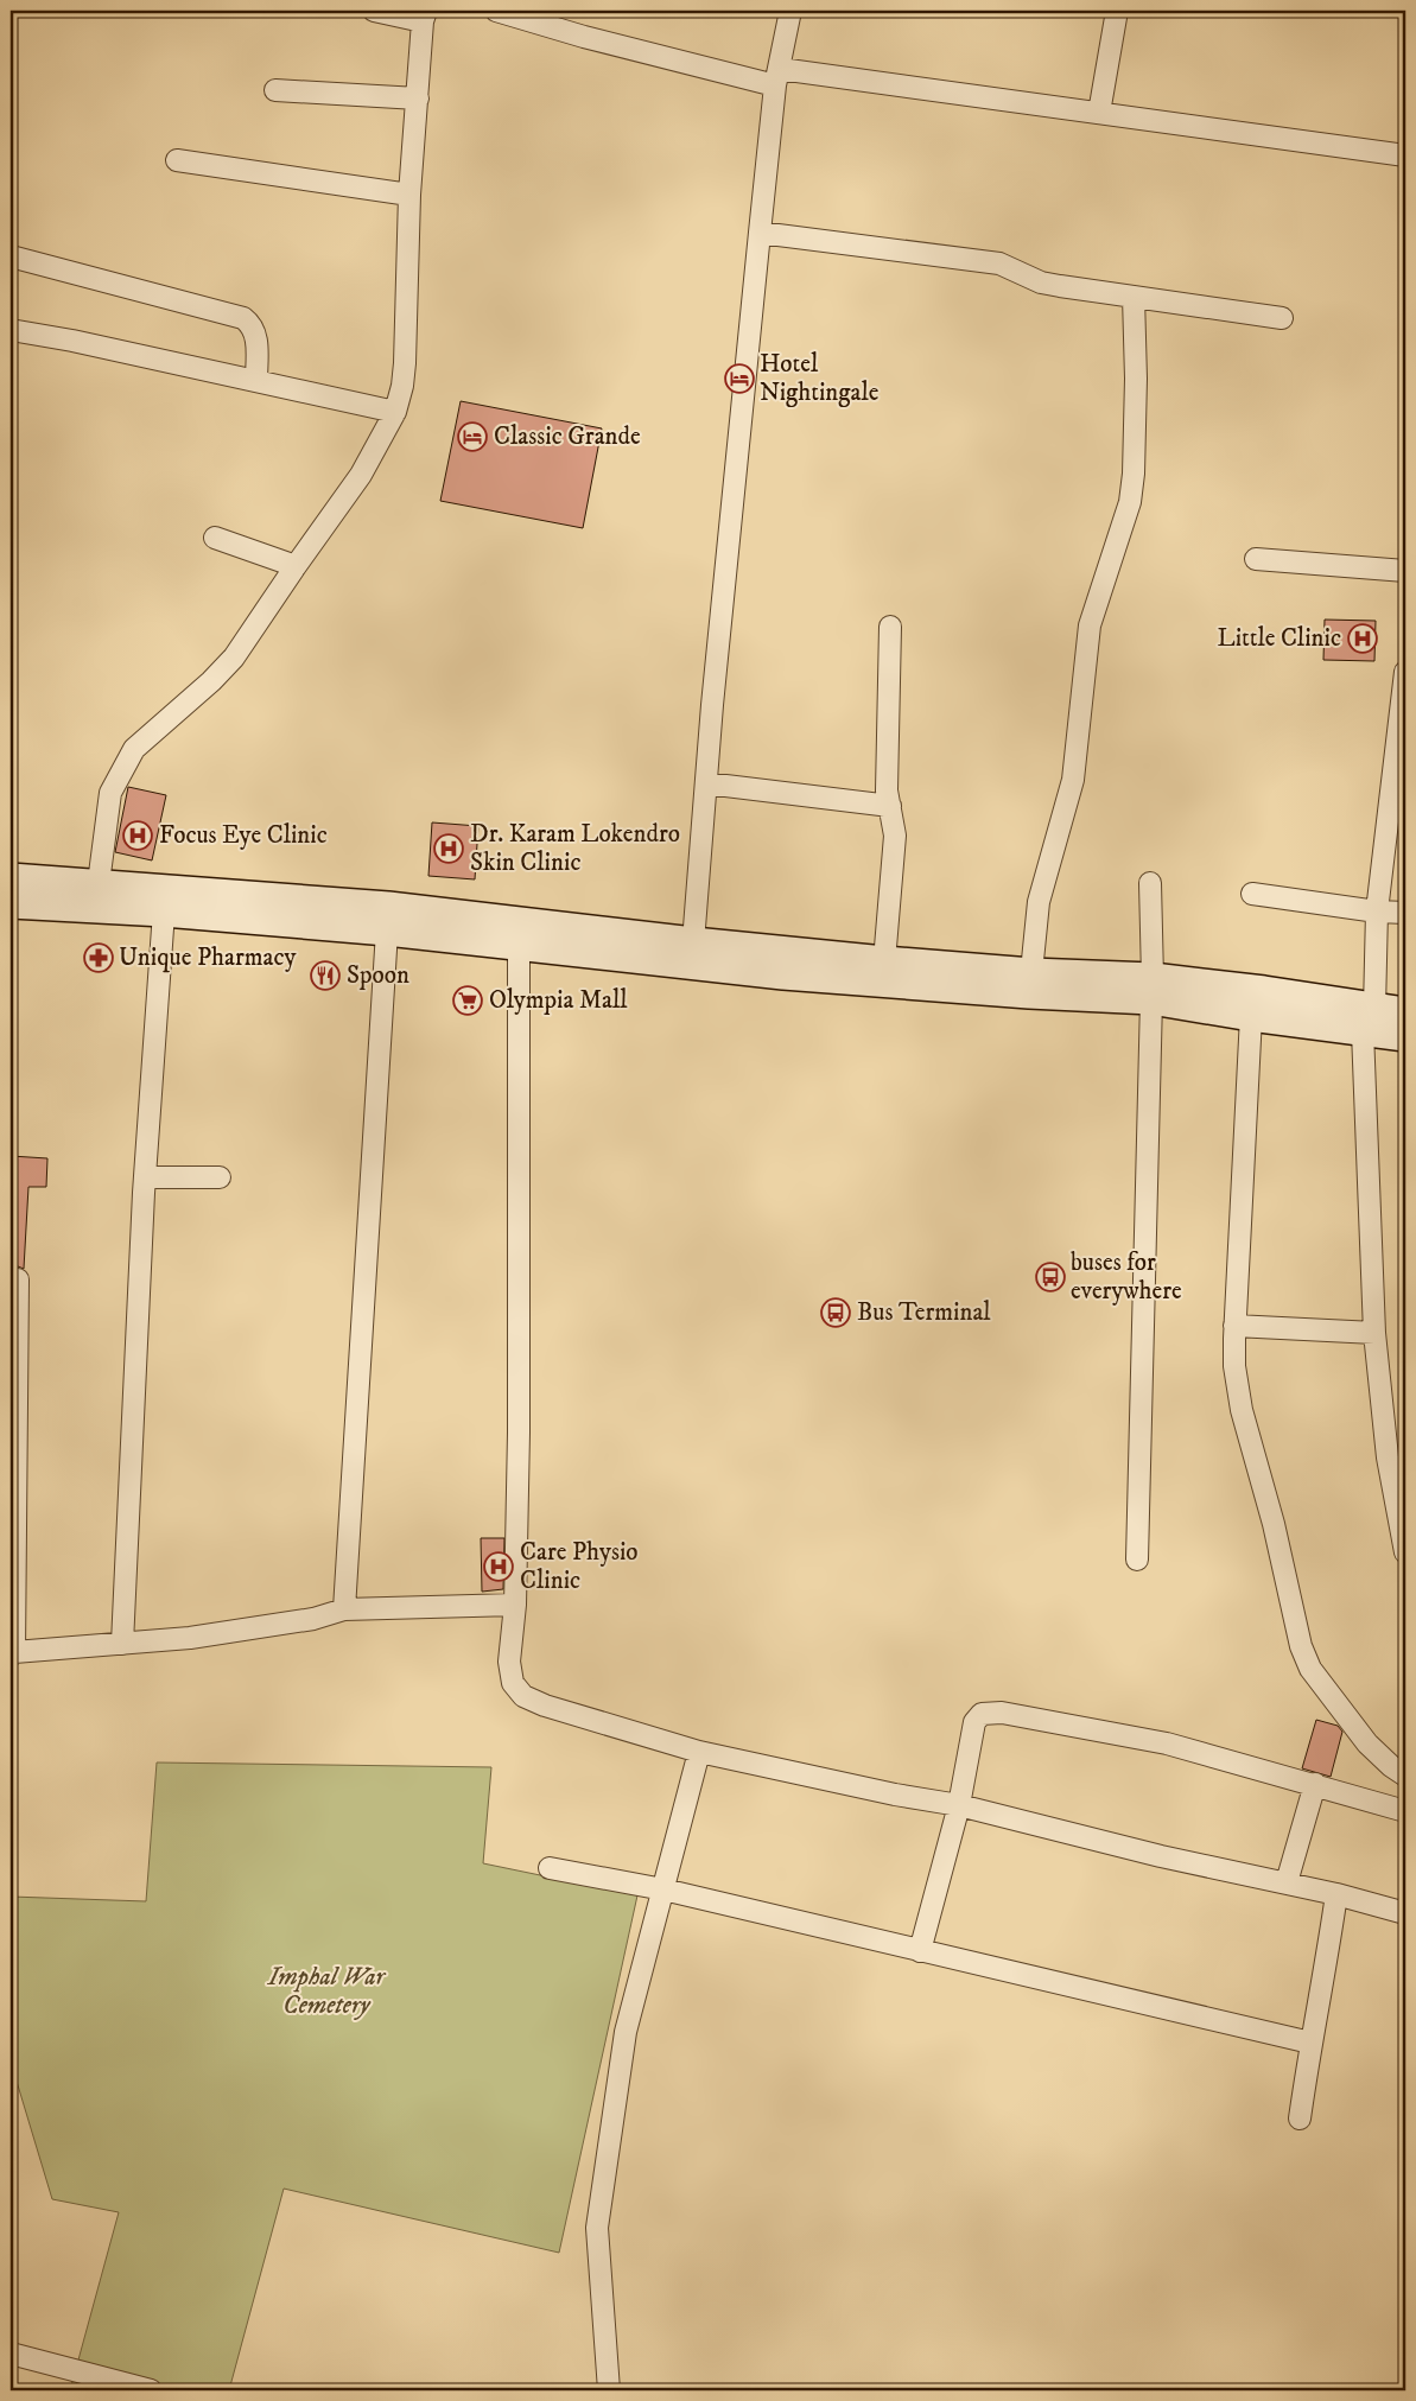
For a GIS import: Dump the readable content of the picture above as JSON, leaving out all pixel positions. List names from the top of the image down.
{
  "parks": ["Imphal War Cemetery"],
  "places": {
    "hotel": ["Hotel Nightingale", "Classic Grande"],
    "hospital": [
      "Little Clinic",
      "Focus Eye Clinic",
      "Dr. Karam Lokendro Skin Clinic",
      "Care Physio Clinic"
    ],
    "pharmacy": ["Unique Pharmacy"],
    "restaurant": ["Spoon"],
    "supermarket": ["Olympia Mall"],
    "bus stop": ["buses for everywhere", "Bus Terminal"]
  }
}
